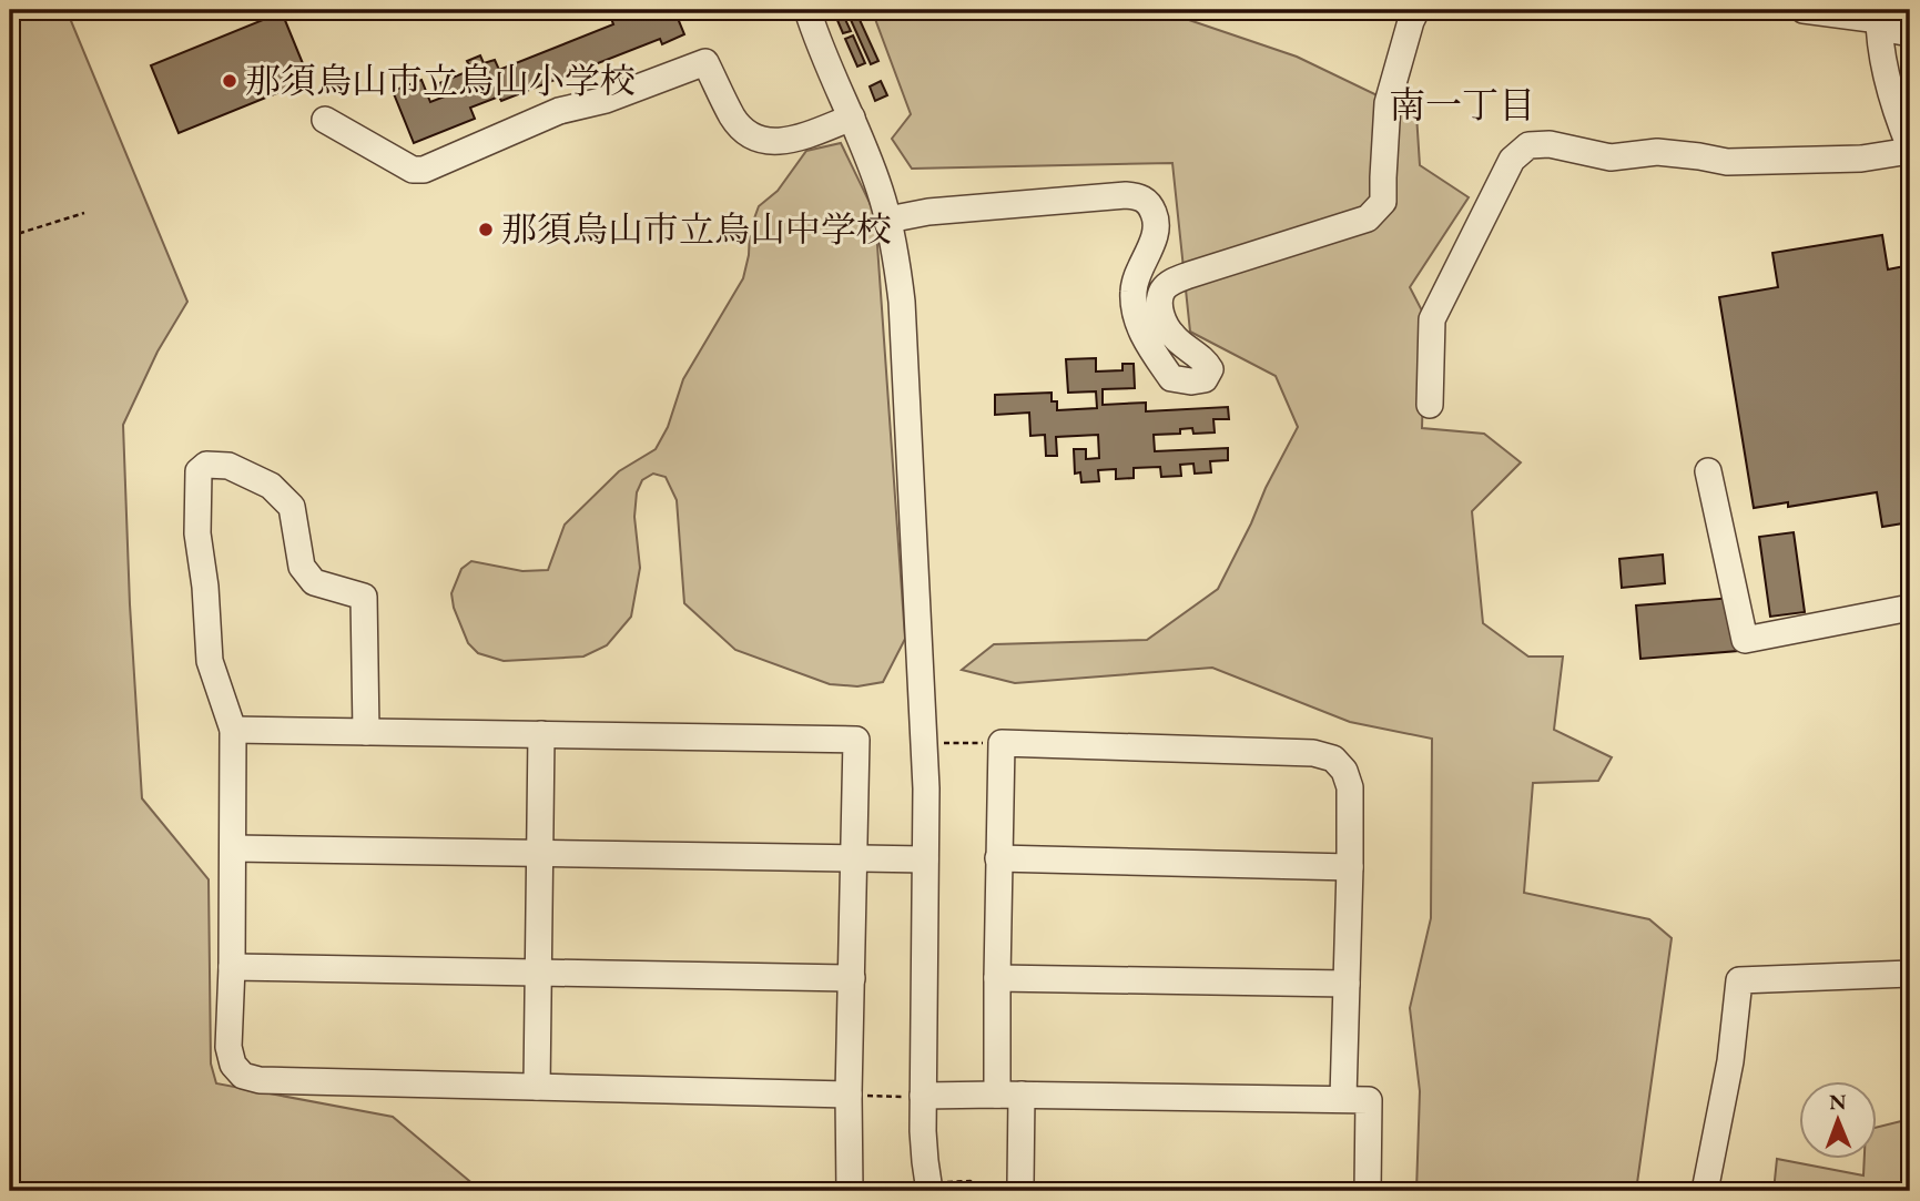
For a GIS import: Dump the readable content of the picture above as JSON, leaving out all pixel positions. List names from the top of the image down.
{
  "districts": ["南一丁目"],
  "places": ["那須烏山市立烏山小学校", "那須烏山市立烏山中学校"],
  "north": "top"
}
